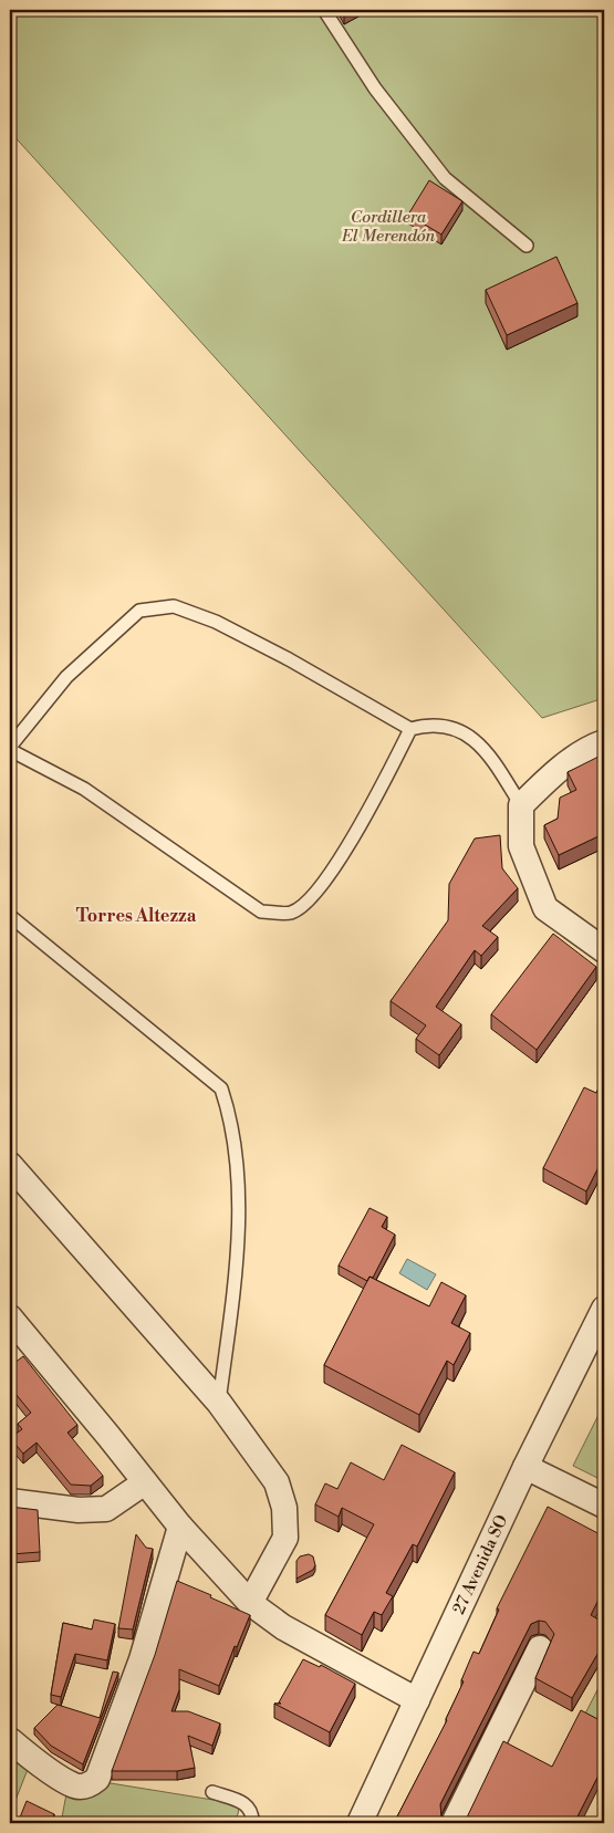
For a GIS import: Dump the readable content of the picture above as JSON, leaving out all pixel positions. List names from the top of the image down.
{
  "streets": {
    "street": ["27 Avenida SO"]
  },
  "districts": ["Torres Altezza"],
  "parks": ["Cordillera El Merendón"]
}
